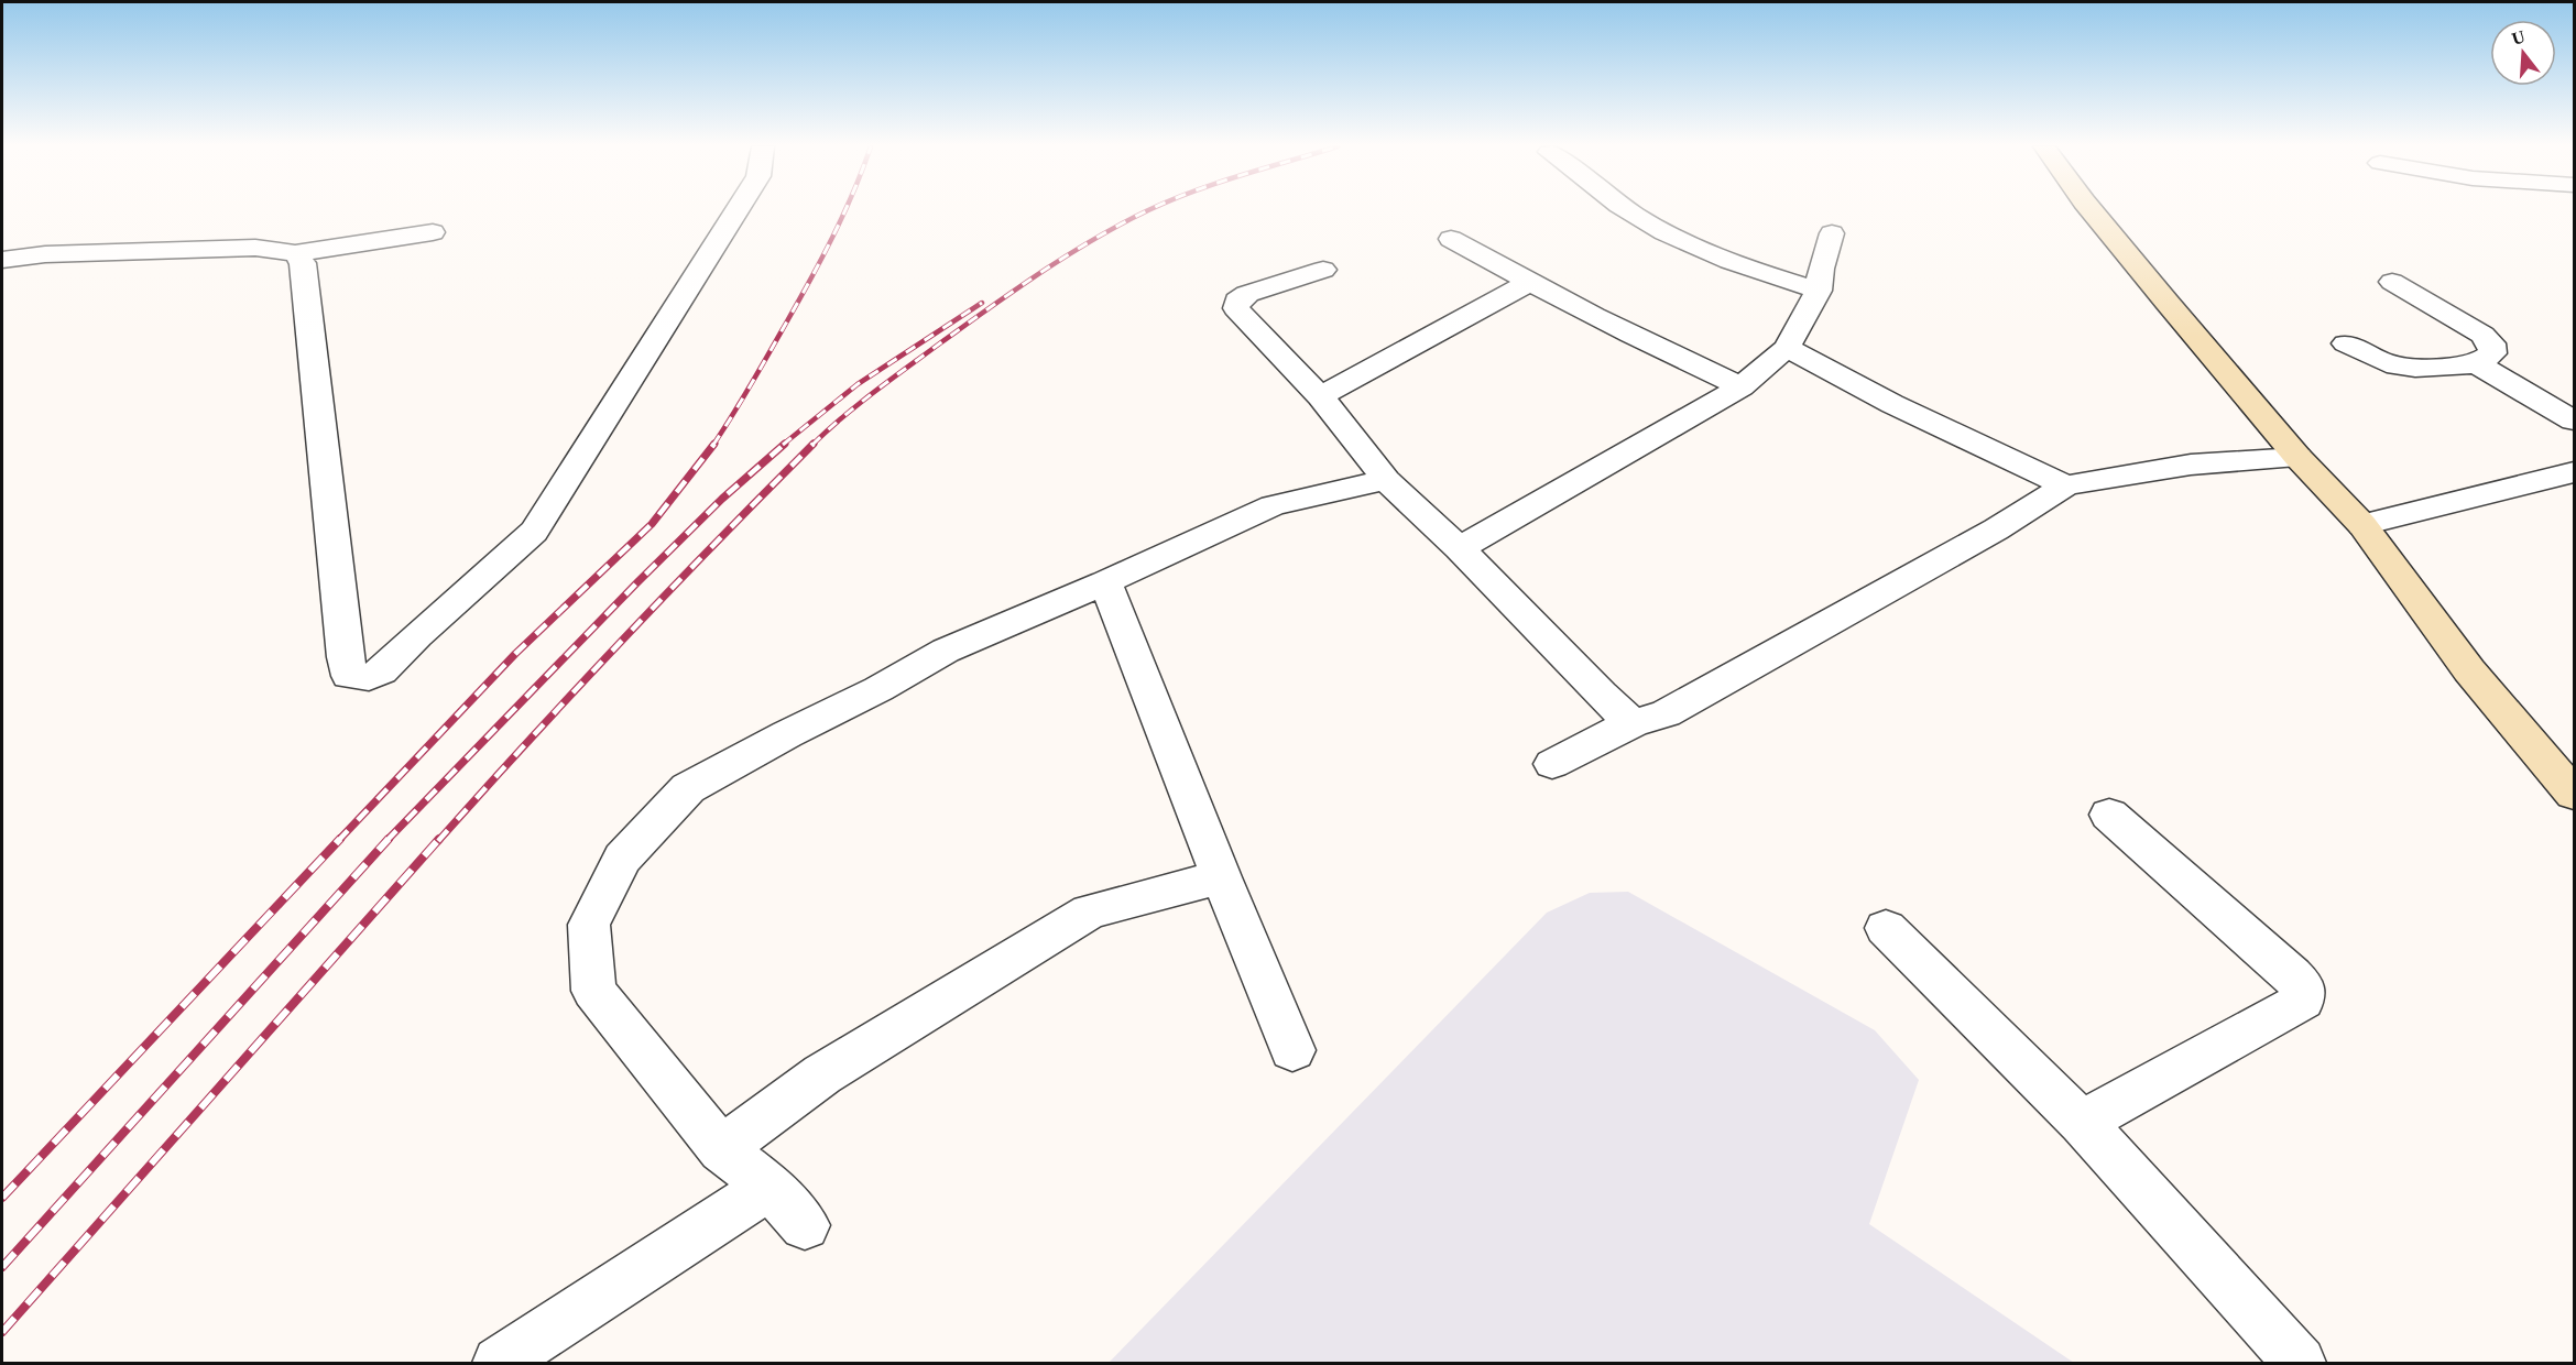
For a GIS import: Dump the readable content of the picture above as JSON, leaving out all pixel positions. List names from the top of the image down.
{
  "north": "top"
}
